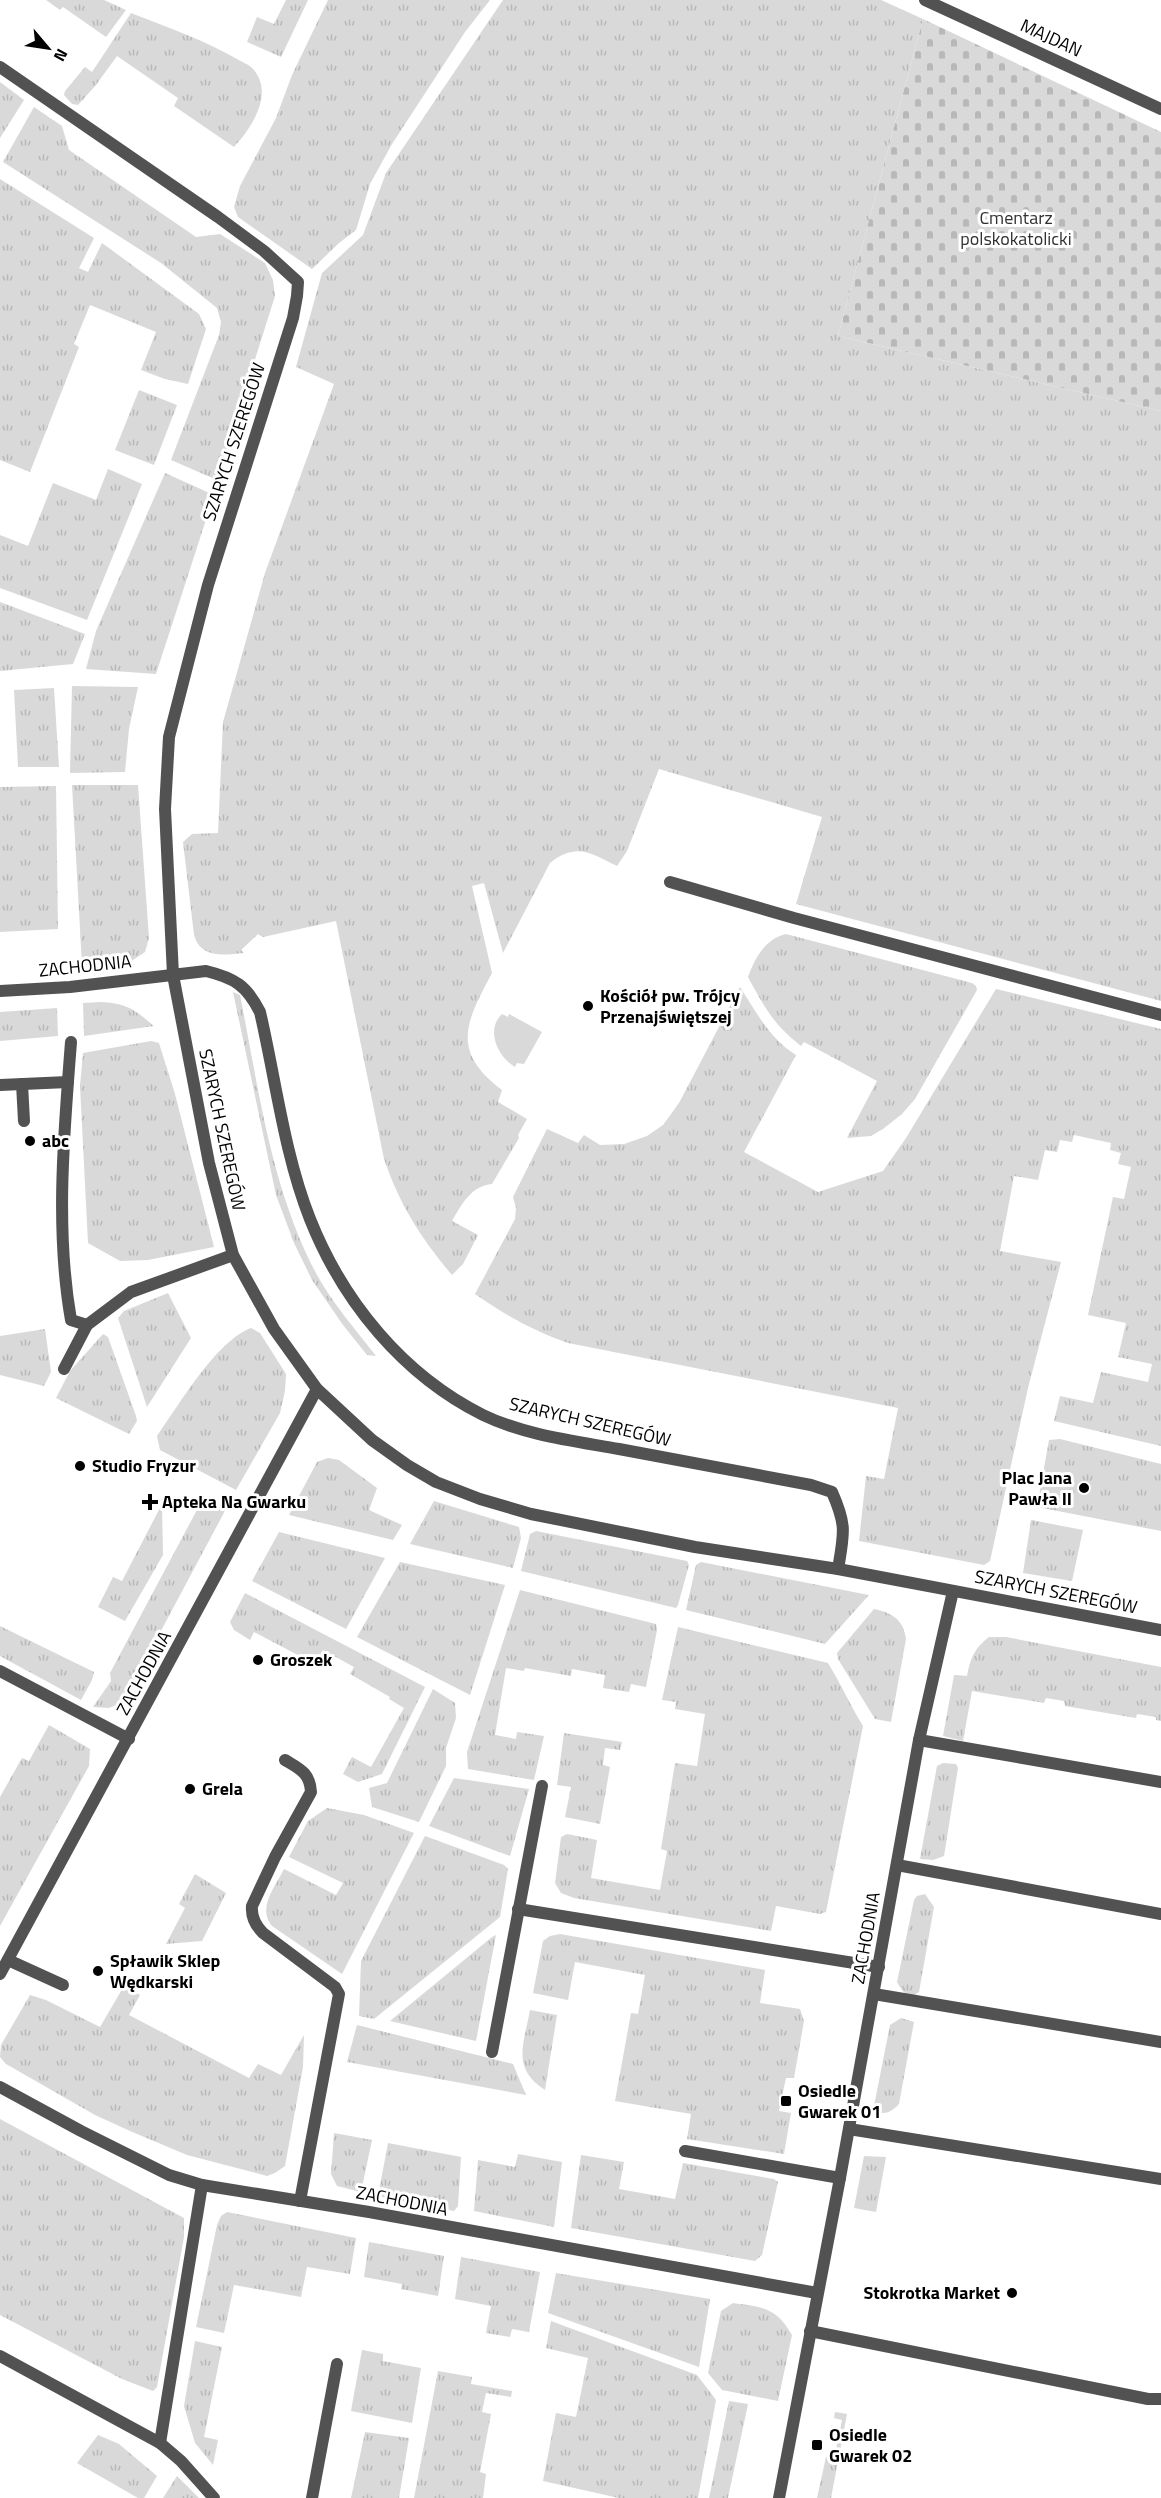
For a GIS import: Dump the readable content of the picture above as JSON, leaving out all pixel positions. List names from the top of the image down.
{
  "streets": {
    "street": ["MAJDAN", "SZARYCH SZEREGÓW", "ZACHODNIA"]
  },
  "crossings": [
    ["SZARYCH SZEREGÓW", "ZACHODNIA"]
  ],
  "parks": ["Cmentarz polskokatolicki"],
  "places": {
    "other": [
      "Kościół pw. Trójcy Przenajświętszej",
      "abc",
      "Studio Fryzur",
      "Plac Jana Pawła II",
      "Groszek",
      "Grela",
      "Spławik Sklep Wędkarski",
      "Stokrotka Market"
    ],
    "health": ["Apteka Na Gwarku"],
    "transit": ["Osiedle Gwarek 01", "Osiedle Gwarek 02"]
  },
  "north": "bottom right"
}
